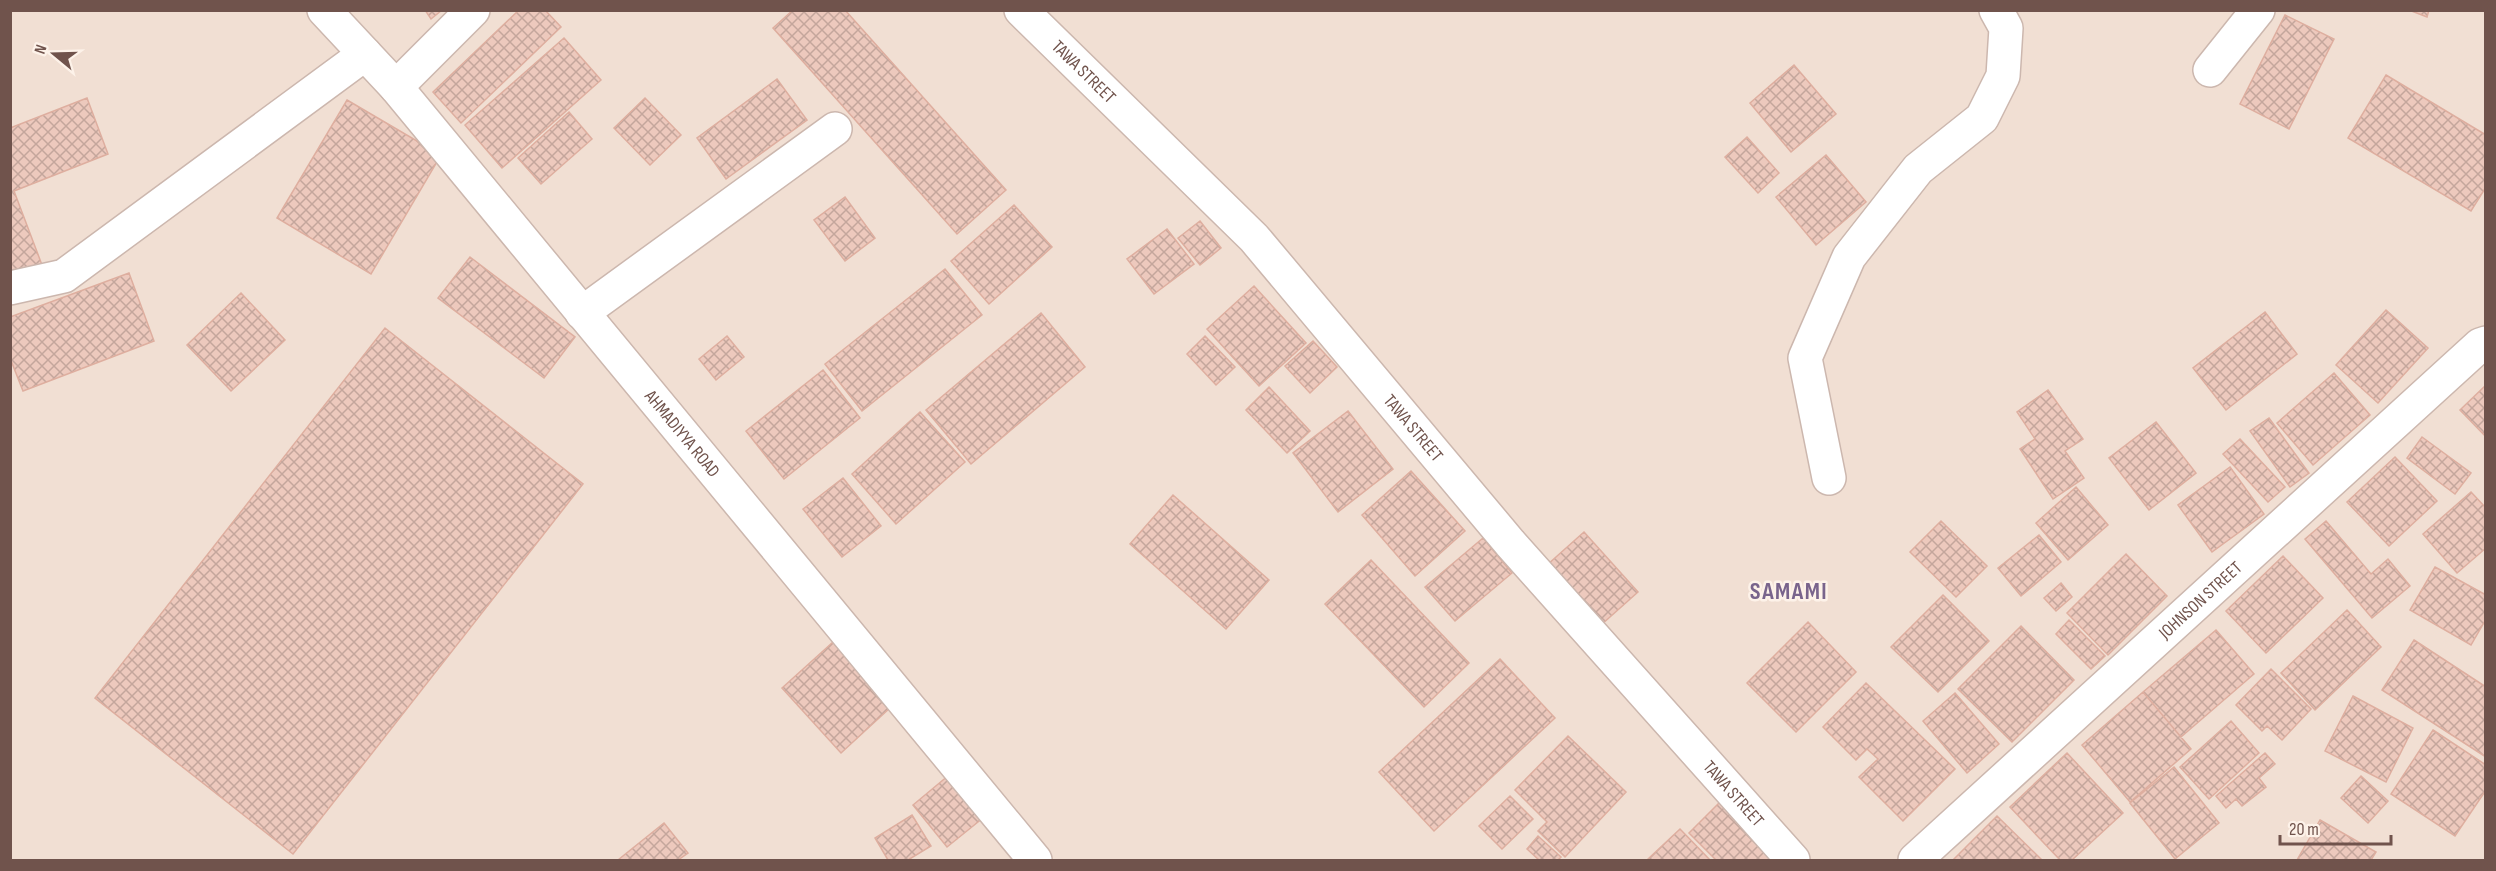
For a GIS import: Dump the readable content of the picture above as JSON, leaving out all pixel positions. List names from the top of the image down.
{
  "streets": {
    "street": ["TAWA STREET", "AHMADIYYA ROAD", "JOHNSON STREET"]
  },
  "districts": ["SAMAMI"],
  "scale_bar": "20 m",
  "north": "left"
}
